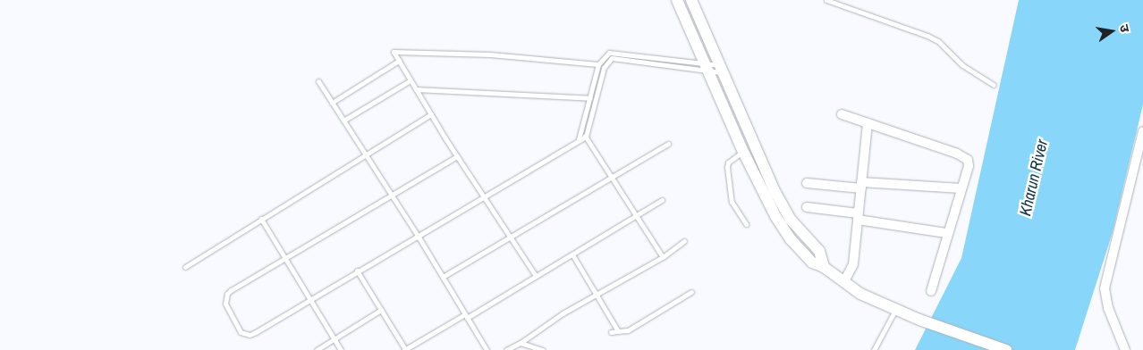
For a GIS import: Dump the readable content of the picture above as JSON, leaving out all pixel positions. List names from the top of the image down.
{
  "water": ["Kharun River"],
  "north": "right"
}
